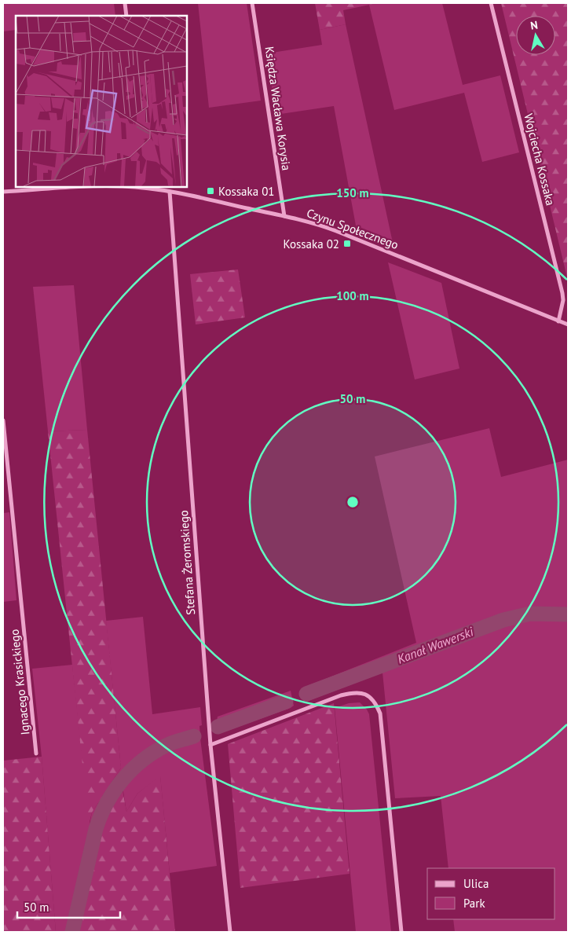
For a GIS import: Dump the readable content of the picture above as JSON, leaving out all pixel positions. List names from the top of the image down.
{
  "streets": {
    "street": [
      "Księdza Wacława Korysia",
      "Wojciecha Kossaka",
      "Czynu Społecznego",
      "Stefana Żeromskiego",
      "Ignacego Krasickiego"
    ]
  },
  "crossings": [
    ["Księdza Wacława Korysia", "Czynu Społecznego"],
    ["Wojciecha Kossaka", "Czynu Społecznego"],
    ["Czynu Społecznego", "Stefana Żeromskiego"]
  ],
  "water": ["Kanał Wawerski"],
  "places": {
    "transit": ["Kossaka 01", "Kossaka 02"]
  },
  "legend": ["Ulica", "Park"],
  "scale_bar": "50 m",
  "north": "top",
  "rings": ["150 m", "100 m", "50 m"]
}
